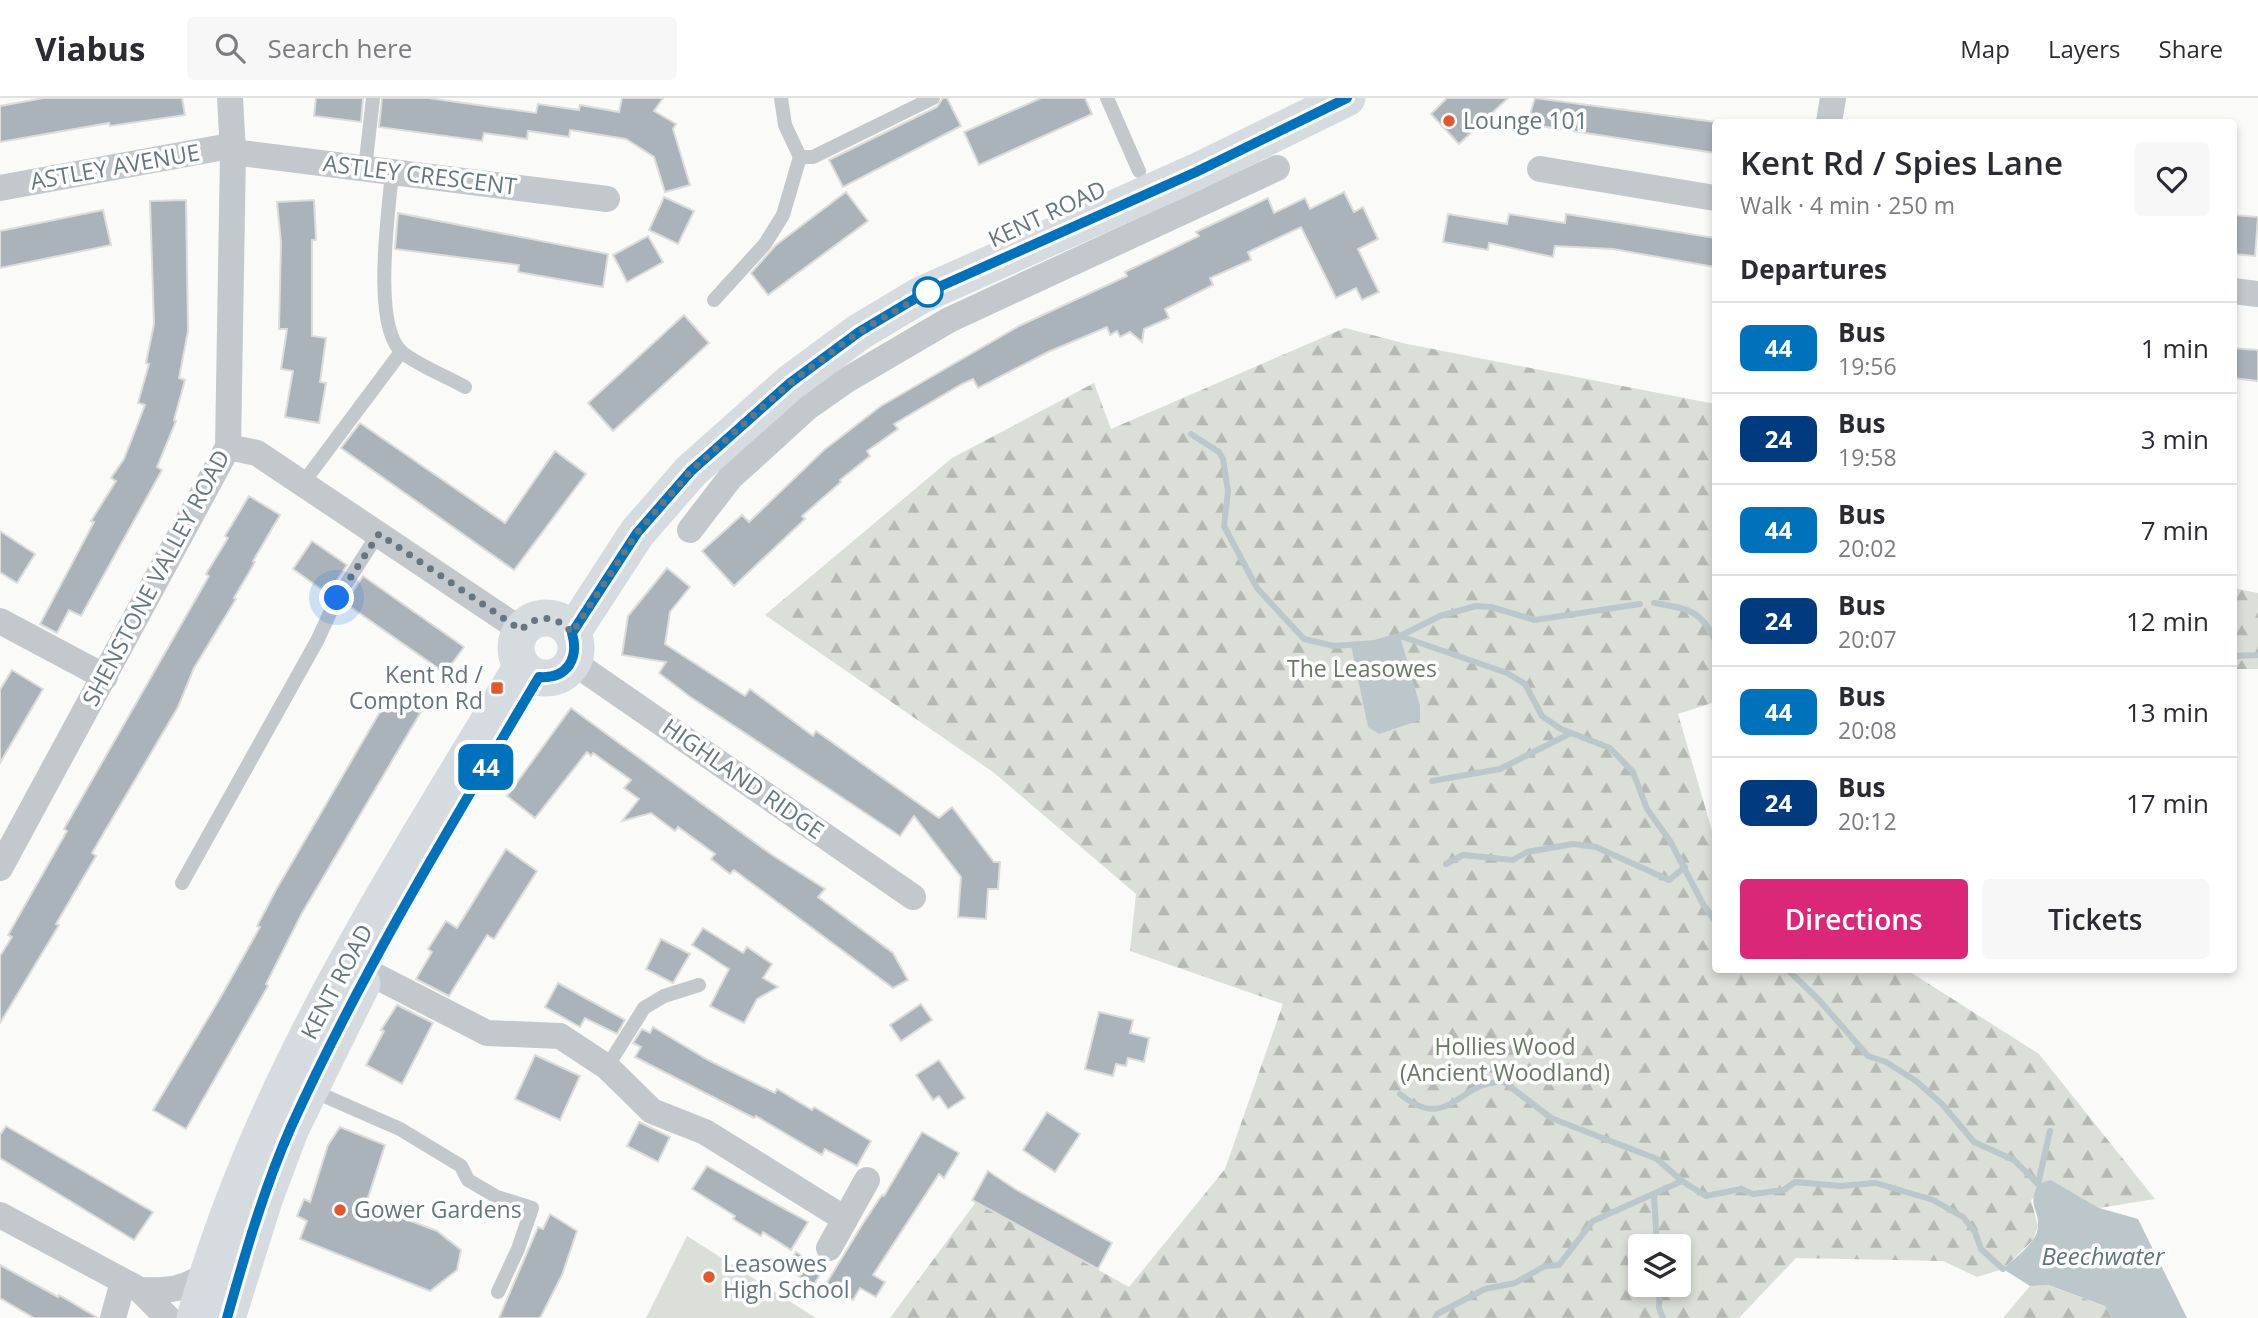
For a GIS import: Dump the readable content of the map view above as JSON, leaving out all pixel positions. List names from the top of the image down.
{
  "streets": {
    "main road": ["KENT ROAD"],
    "street": [
      "ASTLEY AVENUE",
      "ASTLEY CRESCENT",
      "SHENSTONE VALLEY ROAD",
      "HIGHLAND RIDGE"
    ]
  },
  "crossings": [
    ["ASTLEY AVENUE", "ASTLEY CRESCENT"],
    ["ASTLEY AVENUE", "SHENSTONE VALLEY ROAD"],
    ["ASTLEY CRESCENT", "SHENSTONE VALLEY ROAD"],
    ["KENT ROAD", "HIGHLAND RIDGE"],
    ["SHENSTONE VALLEY ROAD", "HIGHLAND RIDGE"]
  ],
  "water": ["Beechwater"],
  "parks": ["The Leasowes", "Hollies Wood (Ancient Woodland)"],
  "places": {
    "other": ["Lounge 101", "Gower Gardens", "Leasowes High School"],
    "transit": ["Kent Rd / Compton Rd"]
  },
  "lines": ["bus line 44"],
  "page": {
    "header": "Viabus",
    "search": "Search here",
    "nav": ["Map", "Layers", "Share"],
    "on_map": "44",
    "heading": [
      ["Kent Rd / Spies Lane", "Walk · 4 min · 250 m"],
      "Departures"
    ],
    "list": [
      {
        "mark": "44",
        "name": "Bus",
        "note": "19:56",
        "value": "1 min"
      },
      {
        "mark": "24",
        "name": "Bus",
        "note": "19:58",
        "value": "3 min"
      },
      {
        "mark": "44",
        "name": "Bus",
        "note": "20:02",
        "value": "7 min"
      },
      {
        "mark": "24",
        "name": "Bus",
        "note": "20:07",
        "value": "12 min"
      },
      {
        "mark": "44",
        "name": "Bus",
        "note": "20:08",
        "value": "13 min"
      },
      {
        "mark": "24",
        "name": "Bus",
        "note": "20:12",
        "value": "17 min"
      }
    ],
    "buttons": ["Directions", "Tickets"]
  }
}
